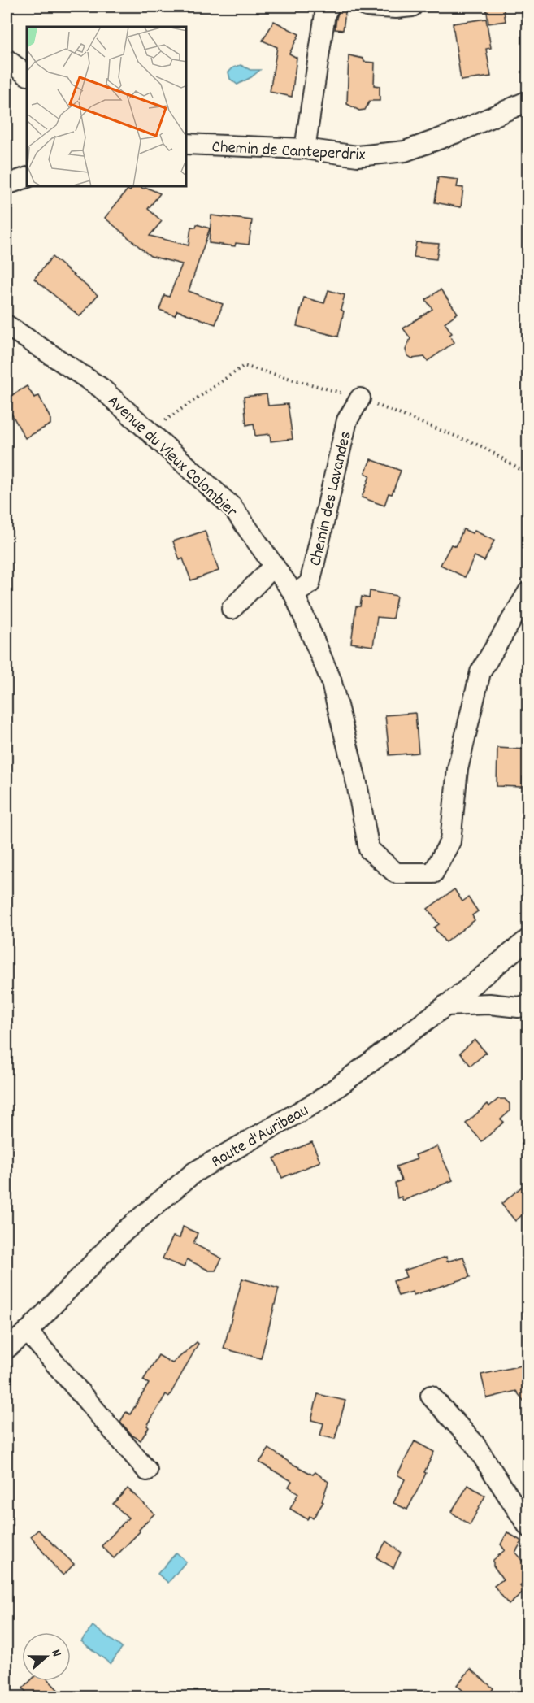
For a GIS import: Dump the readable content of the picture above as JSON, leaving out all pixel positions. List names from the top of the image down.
{
  "streets": {
    "street": [
      "Chemin de Canteperdrix",
      "Avenue du Vieux Colombier",
      "Chemin des Lavandes",
      "Route d'Auribeau"
    ]
  },
  "crossings": [
    ["Avenue du Vieux Colombier", "Chemin des Lavandes"]
  ],
  "north": "right"
}
